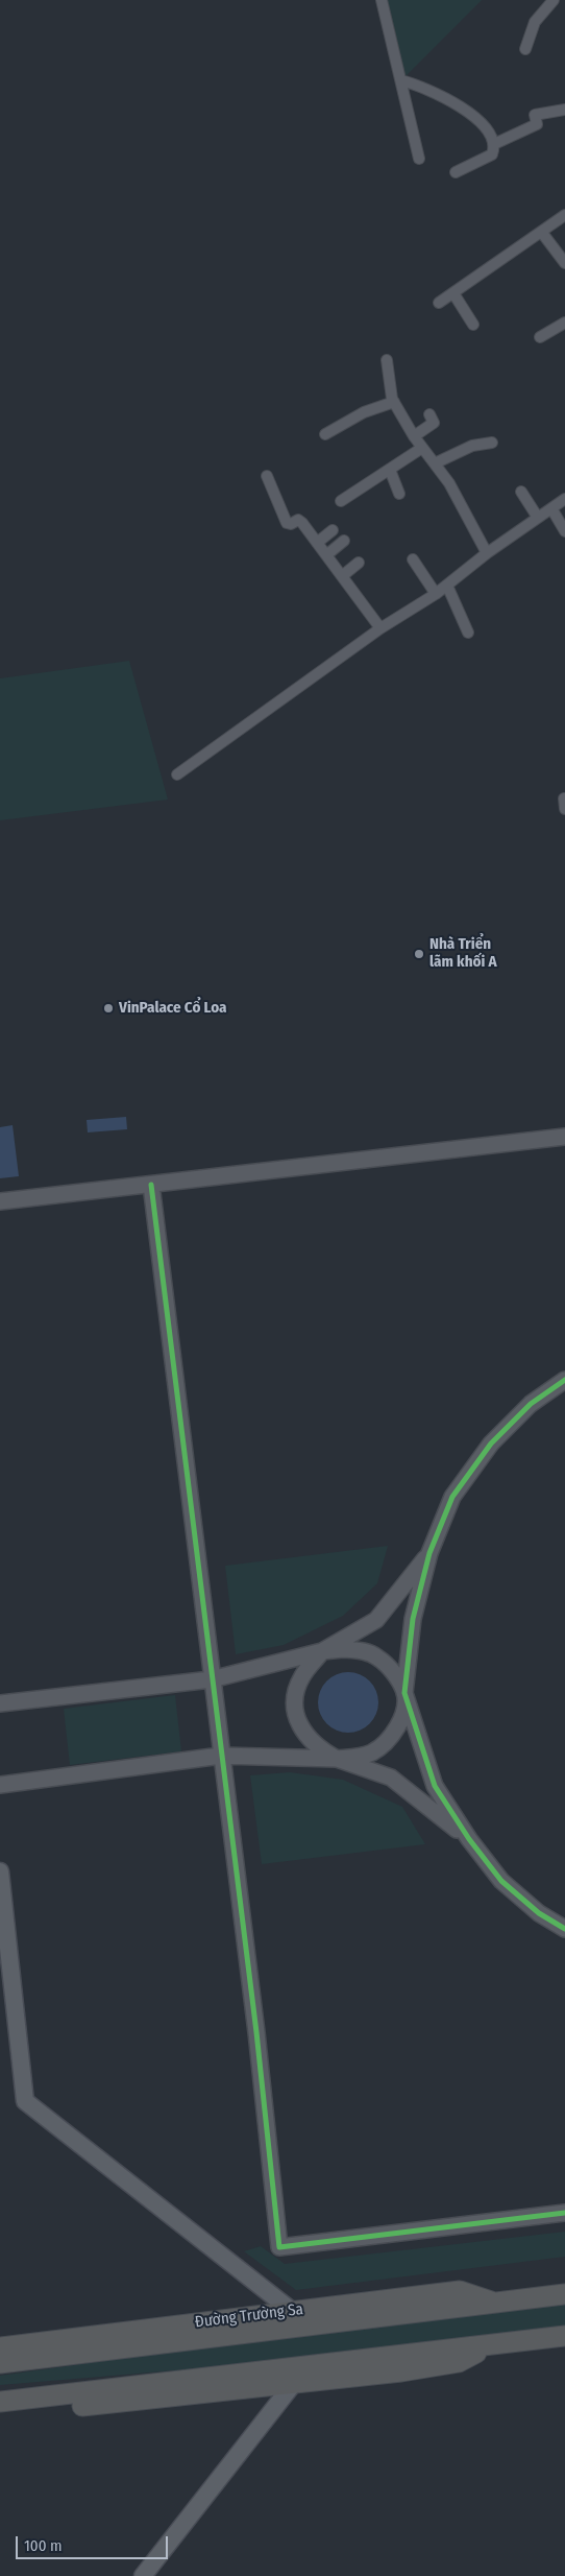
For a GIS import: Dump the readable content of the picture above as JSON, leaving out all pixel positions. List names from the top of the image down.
{
  "streets": {
    "highway": ["Đường Trường Sa"]
  },
  "places": ["Nhà Triển lãm khối A", "VinPalace Cổ Loa"],
  "scale_bar": "100 m"
}
